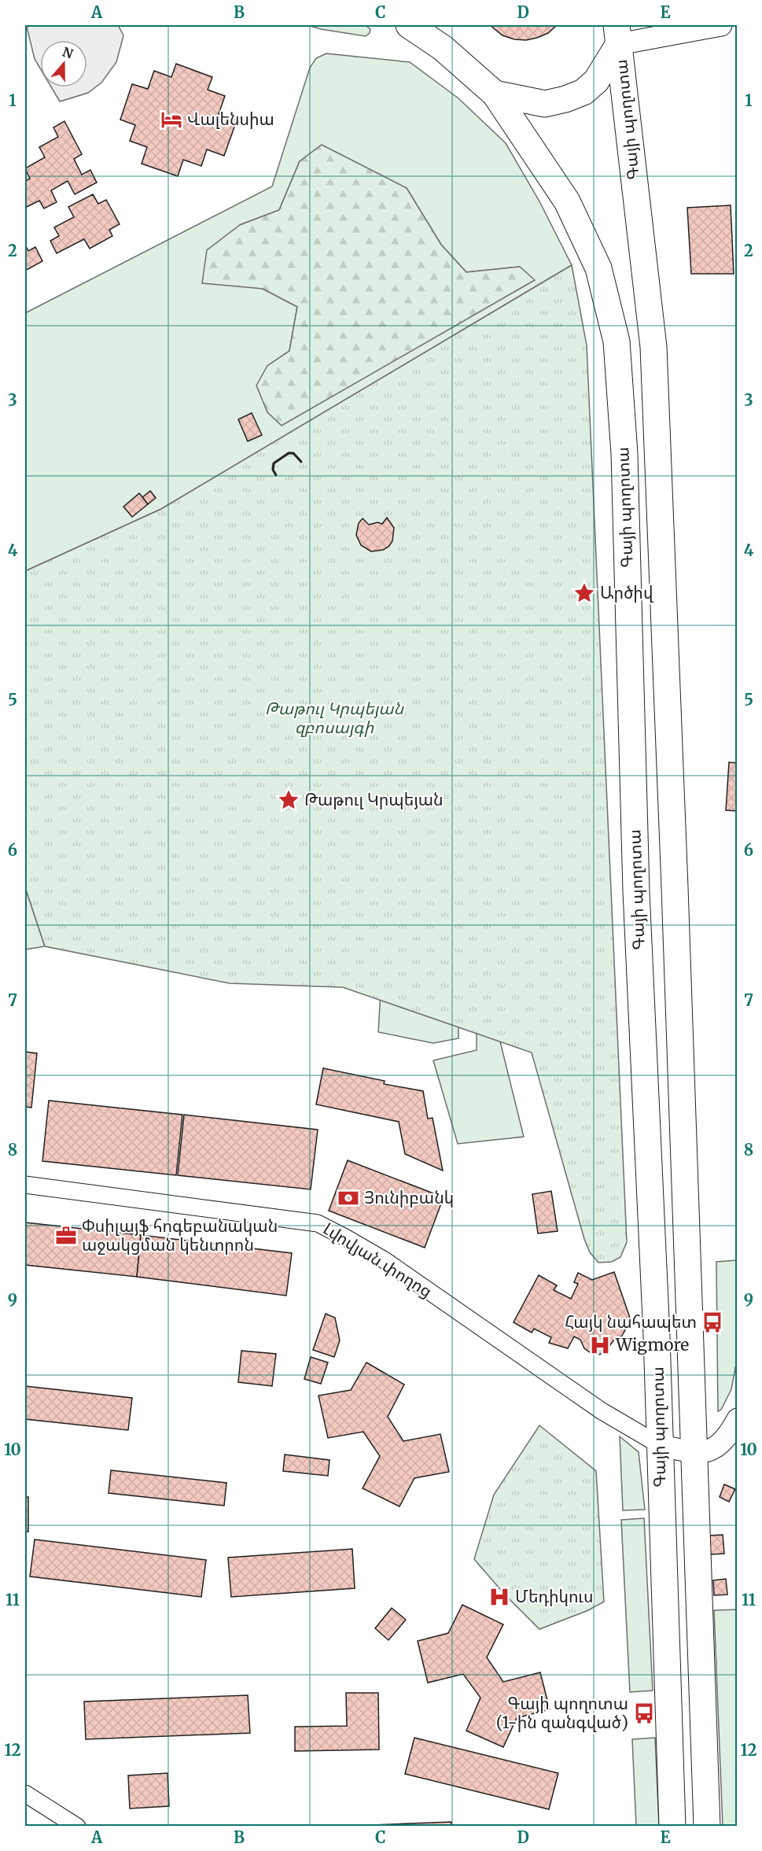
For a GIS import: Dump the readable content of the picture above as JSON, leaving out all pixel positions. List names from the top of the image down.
{
  "streets": {
    "main road": ["Գայի պողոտա"],
    "street": ["Լվովյան փողոց"]
  },
  "crossings": [
    ["Գայի պողոտա", "Լվովյան փողոց"]
  ],
  "parks": ["Թաթուլ Կրպեյան զբոսայգի"],
  "places": {
    "hotel": ["Վալենսիա"],
    "place": ["Արծիվ", "Թաթուլ Կրպեյան"],
    "bank": ["Յունիբանկ"],
    "office": ["Փսիլայֆ հոգեբանական աջակցման կենտրոն"],
    "bus stop": ["Հայկ նահապետ", "Գայի պողոտա (1-ին զանգված)"],
    "hospital": ["Wigmore", "Մեդիկուս"]
  },
  "north": "top",
  "grid": {
    "columns": [
      "A",
      "B",
      "C",
      "D",
      "E"
    ],
    "rows": [
      "1",
      "2",
      "3",
      "4",
      "5",
      "6",
      "7",
      "8",
      "9",
      "10",
      "11",
      "12"
    ]
  }
}
